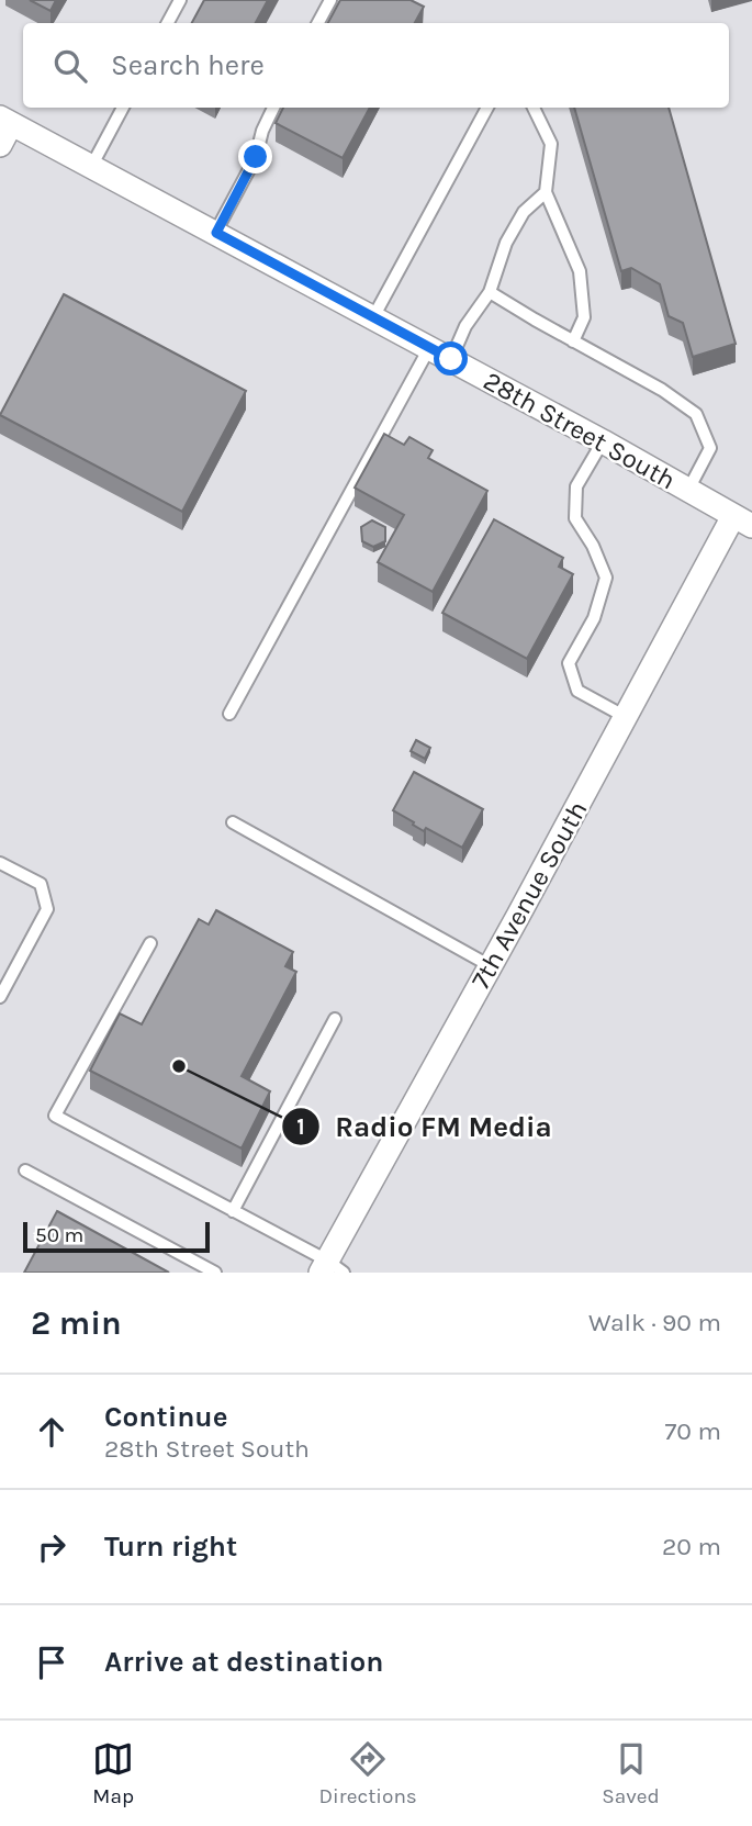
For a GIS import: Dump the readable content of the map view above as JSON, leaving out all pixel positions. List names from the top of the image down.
{
  "streets": {
    "street": ["28th Street South", "7th Avenue South"]
  },
  "crossings": [
    ["28th Street South", "7th Avenue South"]
  ],
  "places": ["Radio FM Media"],
  "scale_bar": "50 m",
  "page": {
    "search": "Search here",
    "scale": "50 m",
    "heading": ["2 min", "Walk · 90 m"],
    "list": [
      ["Continue", "28th Street South", "70 m"],
      ["Turn right", "20 m"],
      "Arrive at destination"
    ],
    "nav": ["Map", "Directions", "Saved"]
  }
}
